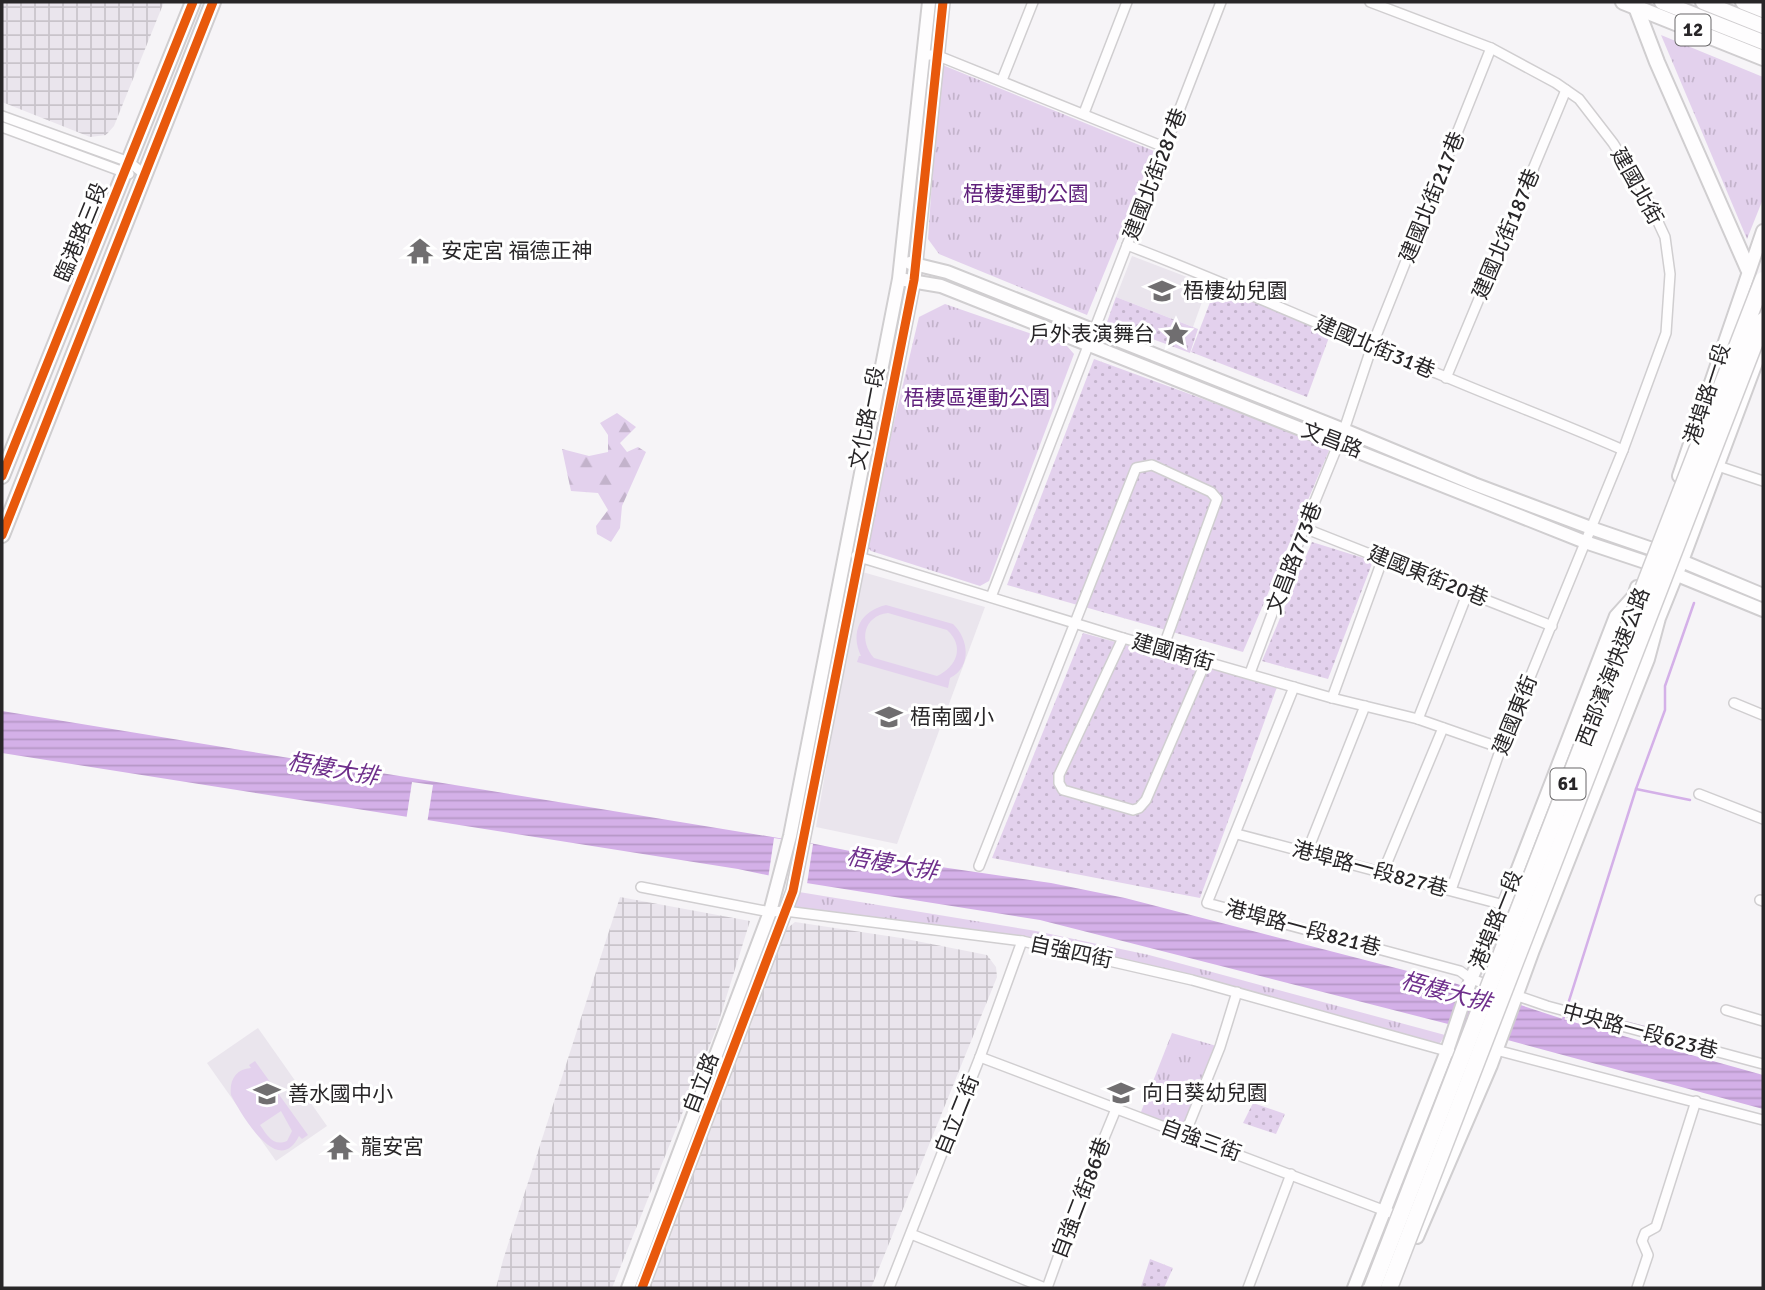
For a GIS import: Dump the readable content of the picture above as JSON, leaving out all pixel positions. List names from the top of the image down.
{
  "streets": {
    "highway": ["西部濱海快速公路", "61"],
    "main road": ["12", "臨港路三段"],
    "street": [
      "建國北街287巷",
      "建國北街",
      "建國北街217巷",
      "建國北街187巷",
      "建國北街31巷",
      "港埠路一段",
      "文化路一段",
      "文昌路",
      "文昌路773巷",
      "建國東街20巷",
      "建國南街",
      "建國東街",
      "港埠路一段827巷",
      "港埠路一段821巷",
      "自強四街",
      "中央路一段623巷",
      "自立路",
      "自立二街",
      "自強三街",
      "自強二街86巷"
    ]
  },
  "crossings": [
    ["建國北街287巷", "建國北街31巷"],
    ["建國北街287巷", "文昌路"],
    ["建國北街287巷", "建國南街"],
    ["建國北街", "建國北街217巷"],
    ["建國北街", "建國北街187巷"],
    ["建國北街", "建國北街31巷"],
    ["建國北街", "文昌路"],
    ["建國北街", "建國東街"],
    ["建國北街217巷", "建國北街31巷"],
    ["建國北街217巷", "文昌路"],
    ["建國北街217巷", "文昌路773巷"],
    ["建國北街187巷", "建國北街31巷"],
    ["港埠路一段", "文昌路"],
    ["港埠路一段", "港埠路一段827巷"],
    ["港埠路一段", "港埠路一段821巷"],
    ["港埠路一段", "自強四街"],
    ["港埠路一段", "中央路一段623巷"],
    ["港埠路一段", "自強三街"],
    ["文化路一段", "文昌路"],
    ["文化路一段", "建國南街"],
    ["文化路一段", "自立路"],
    ["文昌路", "文昌路773巷"],
    ["文昌路", "建國東街"],
    ["文昌路773巷", "建國東街20巷"],
    ["文昌路773巷", "建國南街"],
    ["建國東街20巷", "建國東街"],
    ["建國南街", "建國東街"],
    ["建國東街", "港埠路一段827巷"],
    ["港埠路一段827巷", "港埠路一段821巷"],
    ["港埠路一段821巷", "中央路一段623巷"],
    ["自強四街", "自立路"],
    ["自強四街", "自立二街"],
    ["自立二街", "自強三街"],
    ["自強三街", "自強二街86巷"]
  ],
  "water": ["梧棲大排"],
  "parks": ["梧棲運動公園", "梧棲區運動公園"],
  "places": {
    "temple": ["安定宮 福德正神", "龍安宮"],
    "school or university": [
      "梧棲幼兒園",
      "梧南國小",
      "向日葵幼兒園",
      "善水國中小"
    ],
    "place": ["戶外表演舞台"]
  }
}
